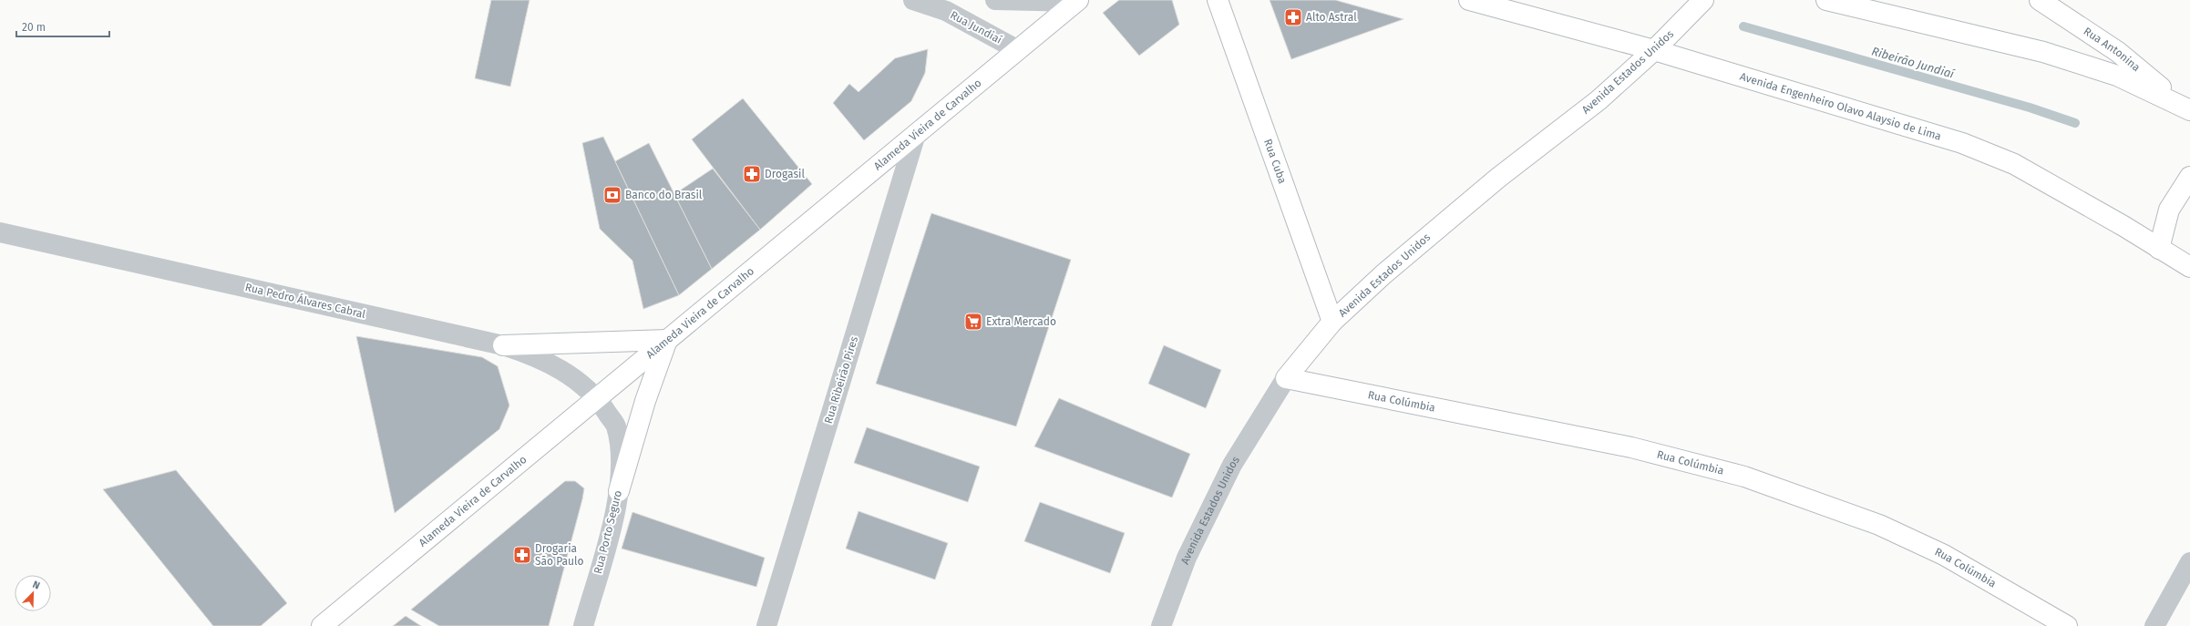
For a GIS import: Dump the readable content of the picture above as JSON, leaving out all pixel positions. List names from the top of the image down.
{
  "streets": {
    "main road": [
      "Rua Antonina",
      "Avenida Estados Unidos",
      "Avenida Engenheiro Olavo Alaysio de Lima",
      "Alameda Vieira de Carvalho",
      "Rua Cuba",
      "Rua Colúmbia"
    ],
    "street": [
      "Rua Jundiaí",
      "Rua Pedro Álvares Cabral",
      "Rua Ribeirão Pires",
      "Rua Porto Seguro"
    ]
  },
  "crossings": [
    ["Rua Jundiaí", "Alameda Vieira de Carvalho"],
    ["Avenida Estados Unidos", "Avenida Engenheiro Olavo Alaysio de Lima"],
    ["Avenida Estados Unidos", "Rua Cuba"],
    ["Avenida Estados Unidos", "Rua Colúmbia"],
    ["Alameda Vieira de Carvalho", "Rua Pedro Álvares Cabral"],
    ["Alameda Vieira de Carvalho", "Rua Ribeirão Pires"],
    ["Alameda Vieira de Carvalho", "Rua Porto Seguro"],
    ["Rua Pedro Álvares Cabral", "Rua Porto Seguro"]
  ],
  "water": ["Ribeirão Jundiaí"],
  "places": {
    "pharmacy": ["Alto Astral", "Drogasil", "Drogaria São Paulo"],
    "bank": ["Banco do Brasil"],
    "supermarket": ["Extra Mercado"]
  },
  "scale_bar": "20 m",
  "north": "top right"
}
